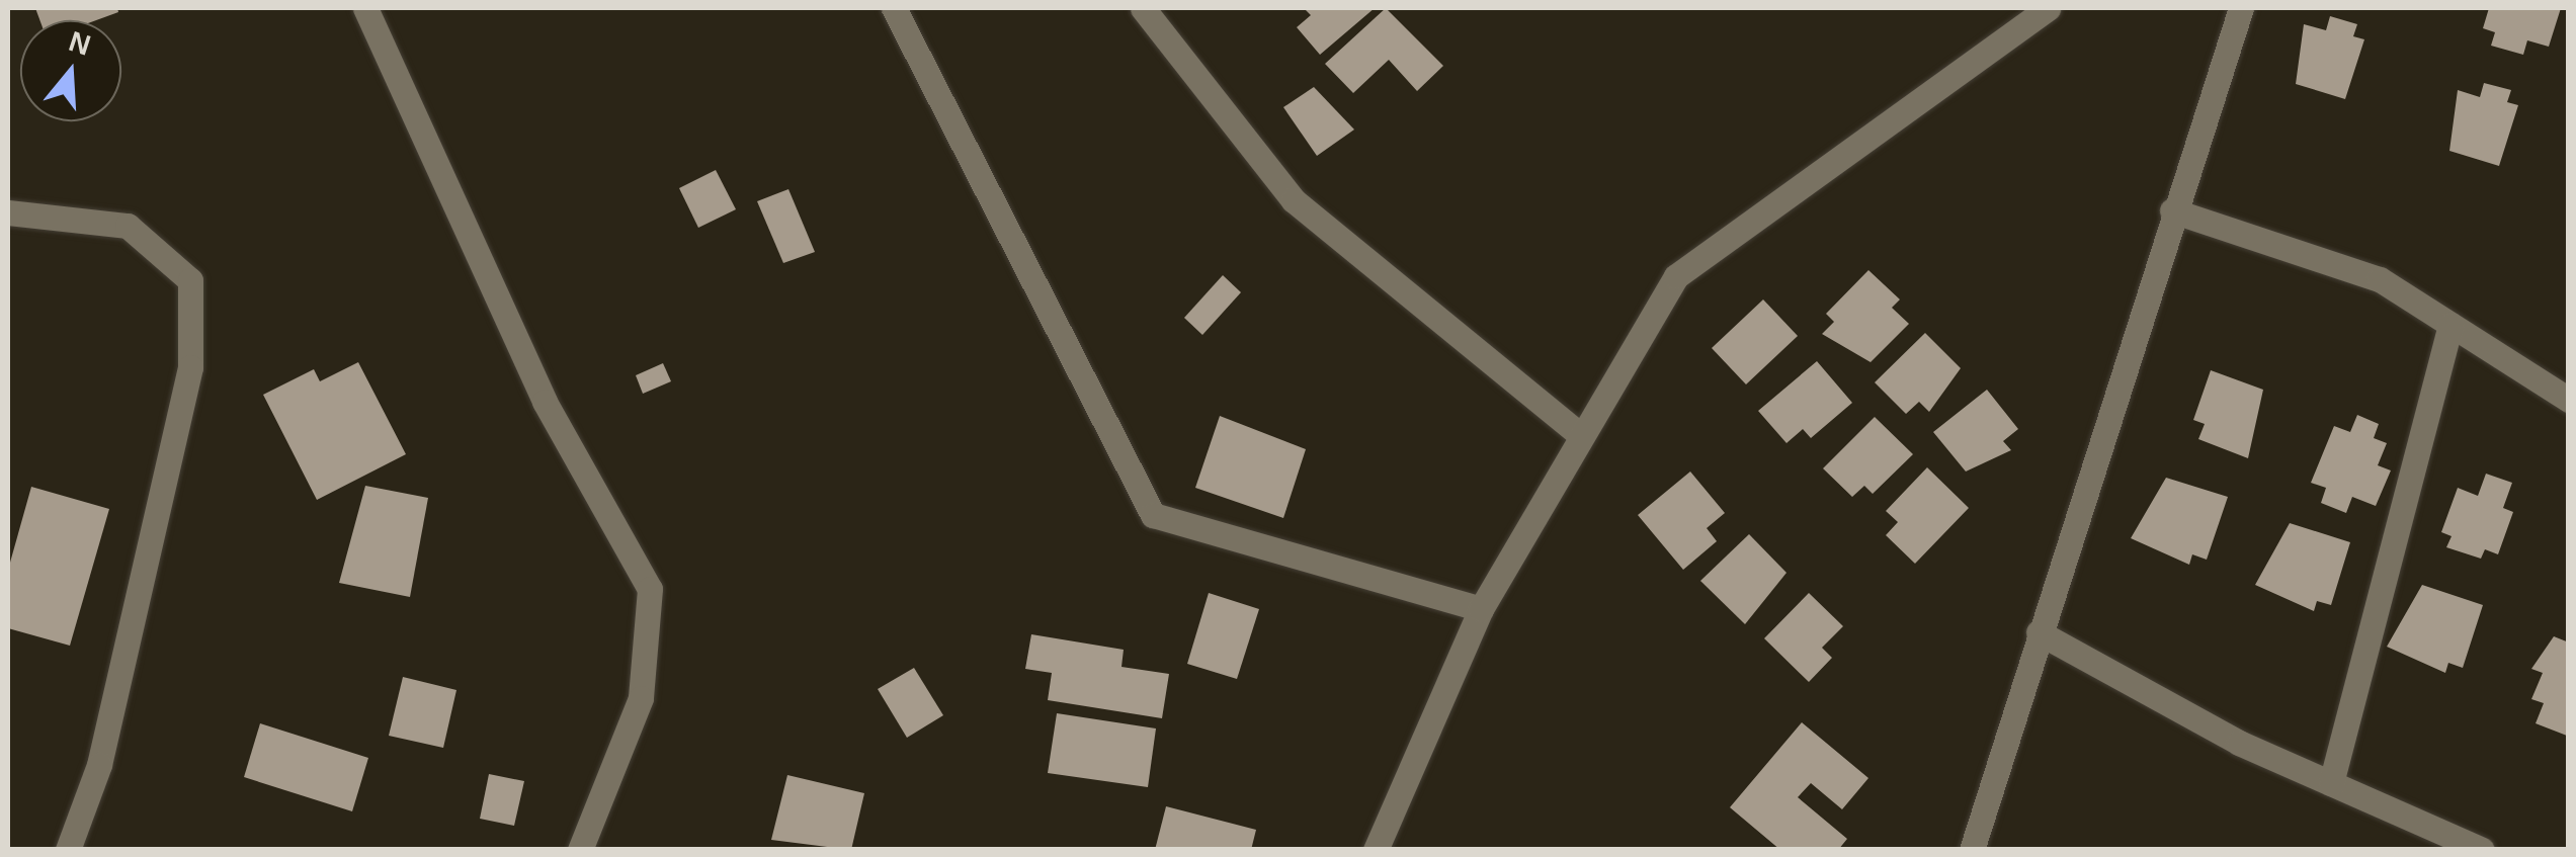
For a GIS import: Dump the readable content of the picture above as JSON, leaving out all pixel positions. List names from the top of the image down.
{
  "north": "top"
}
